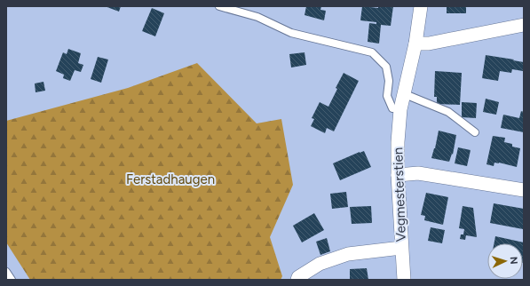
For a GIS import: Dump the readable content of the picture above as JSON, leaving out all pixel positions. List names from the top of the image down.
{
  "streets": {
    "street": ["Vegmesterstien"]
  },
  "parks": ["Ferstadhaugen"],
  "north": "right"
}
